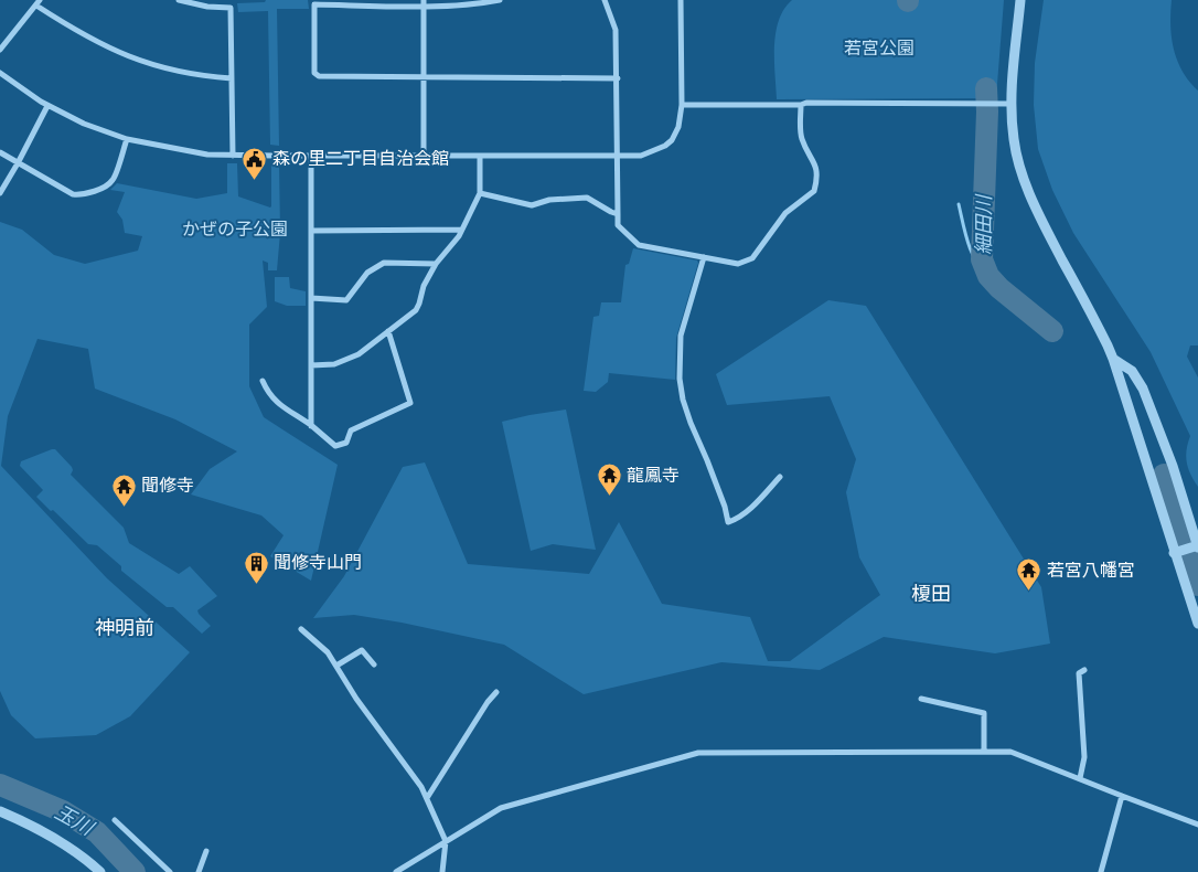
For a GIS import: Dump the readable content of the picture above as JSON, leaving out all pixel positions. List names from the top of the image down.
{
  "districts": ["榎田", "神明前"],
  "water": ["細田川", "玉川"],
  "parks": ["若宮公園", "かぜの子公園"],
  "places": {
    "public building": ["森の里二丁目自治会館"],
    "temple": ["龍鳳寺", "聞修寺", "若宮八幡宮"],
    "building": ["聞修寺山門"]
  }
}
